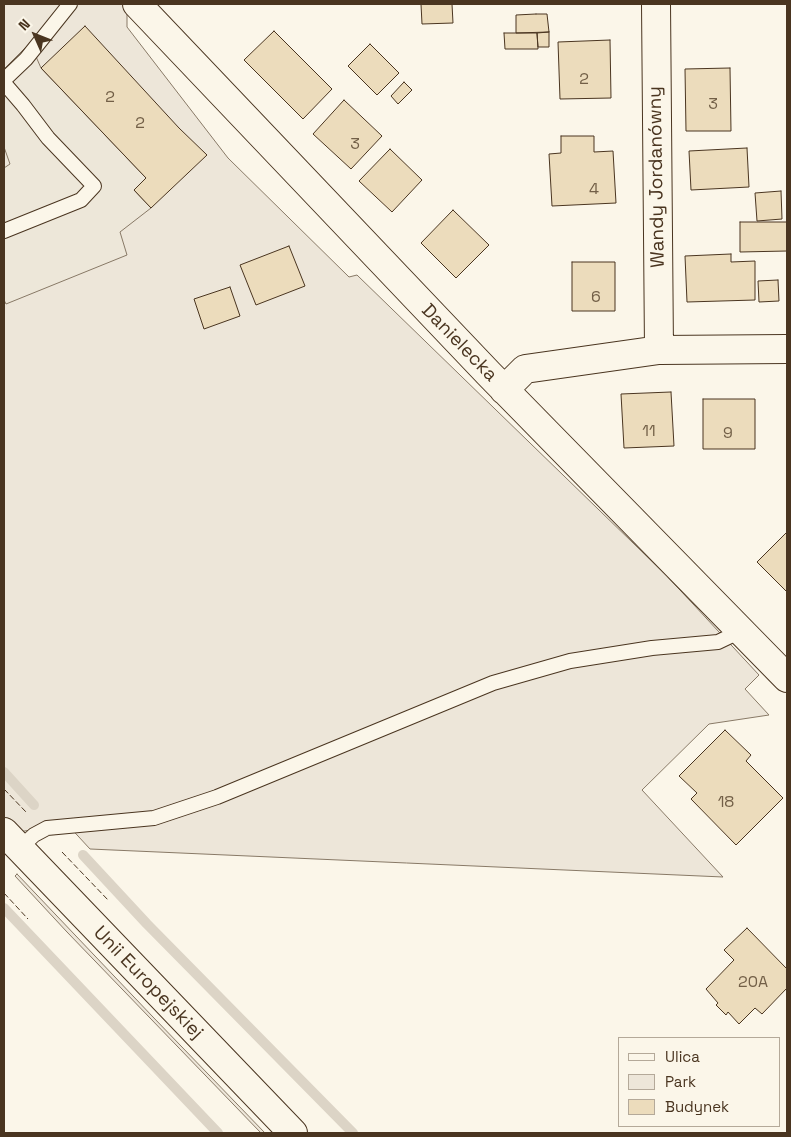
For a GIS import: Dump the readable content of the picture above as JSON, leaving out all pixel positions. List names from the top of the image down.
{
  "streets": {
    "street": ["Wandy Jordanówny", "Danielecka", "Unii Europejskiej"]
  },
  "house_numbers": [
    "2",
    "2",
    "3",
    "2",
    "3",
    "4",
    "6",
    "11",
    "9",
    "18",
    "20A"
  ],
  "legend": ["Ulica", "Park", "Budynek"],
  "north": "top left"
}
